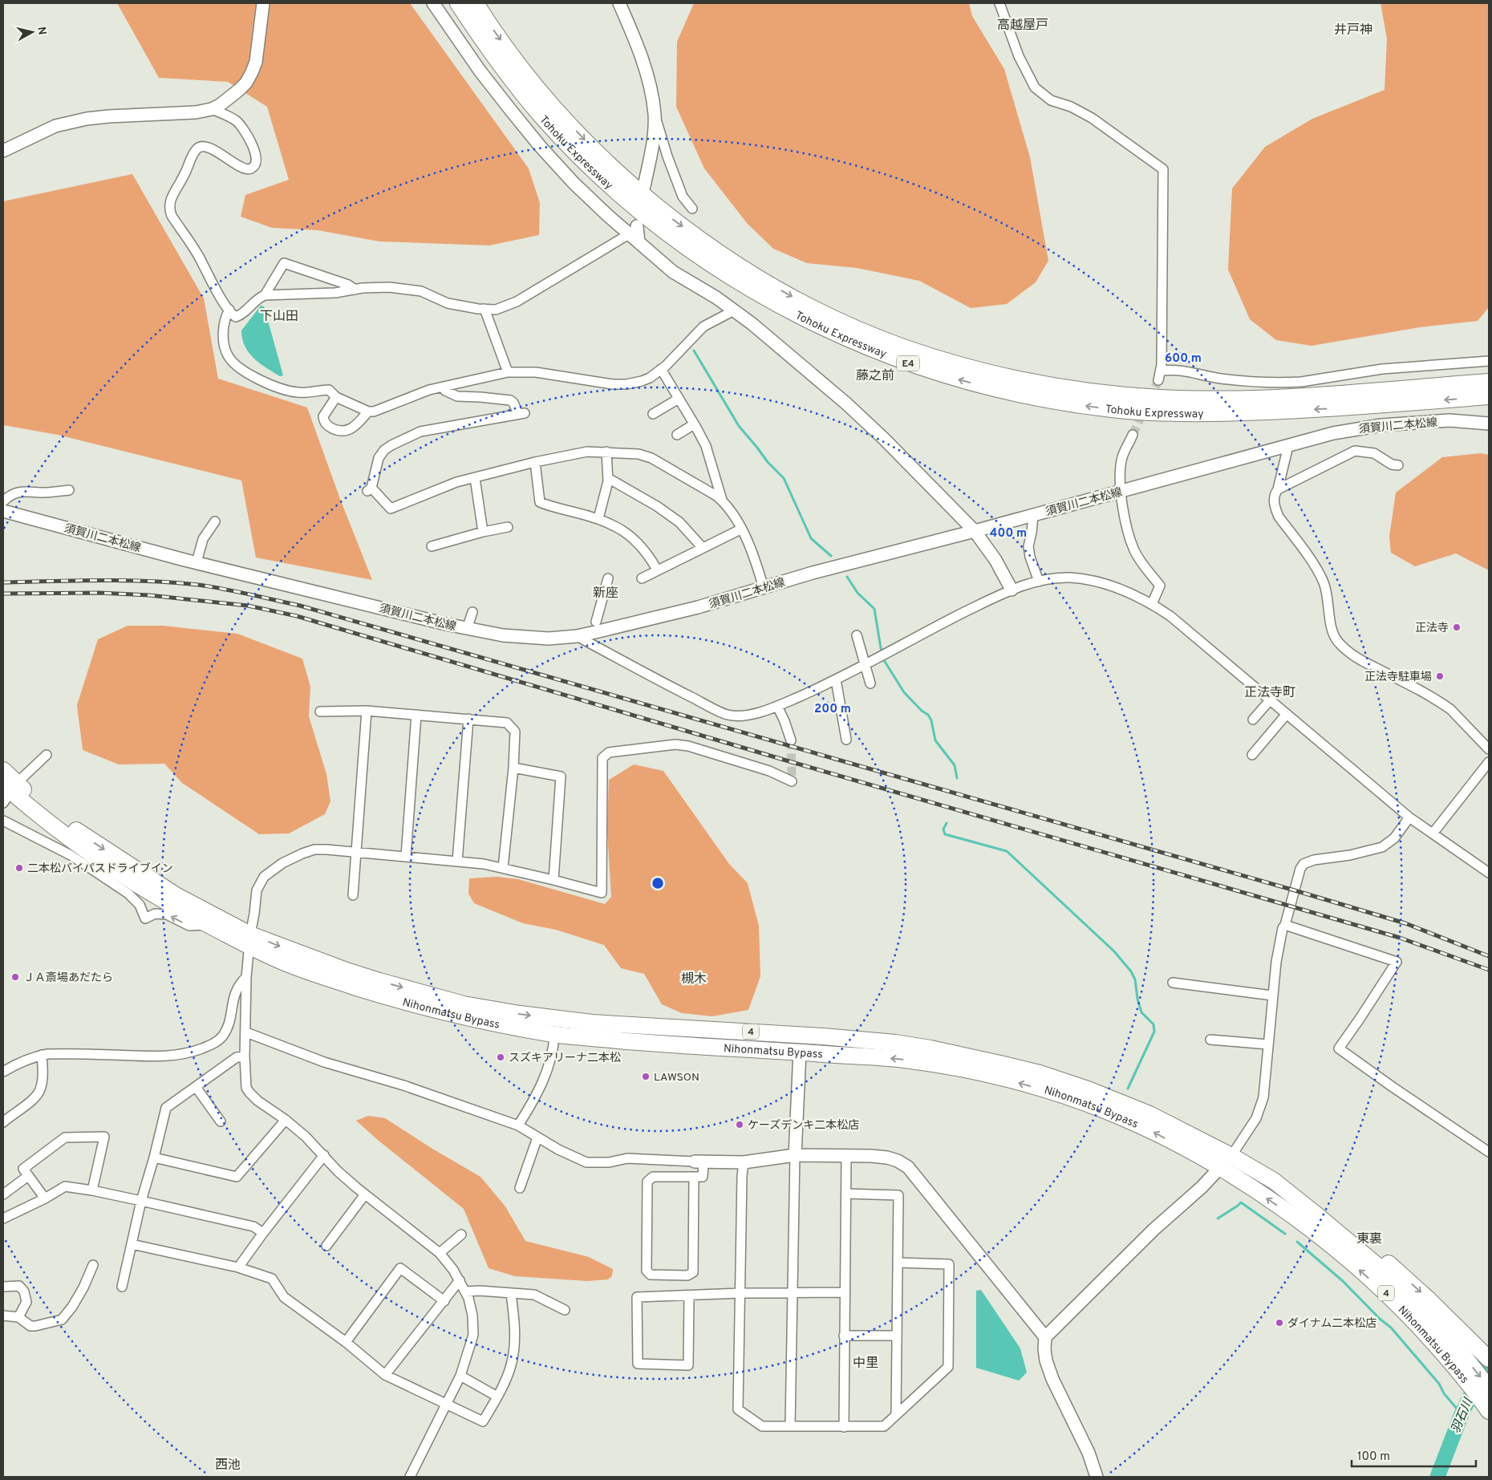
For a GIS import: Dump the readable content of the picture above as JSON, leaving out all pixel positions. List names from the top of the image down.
{
  "streets": {
    "highway": [
      "Tohoku Expressway",
      "E4",
      "Nihonmatsu Bypass",
      "4"
    ],
    "street": ["須賀川二本松線"]
  },
  "districts": [
    "高越屋戸",
    "井戸神",
    "下山田",
    "藤之前",
    "新座",
    "正法寺町",
    "槻木",
    "東裏",
    "中里",
    "西池"
  ],
  "water": ["羽石川"],
  "places": [
    "正法寺",
    "正法寺駐車場",
    "二本松バイパスドライブイン",
    "ＪＡ斎場あだたら",
    "スズキアリーナ二本松",
    "LAWSON",
    "ケーズデンキ二本松店",
    "ダイナム二本松店"
  ],
  "scale_bar": "100 m",
  "north": "right",
  "rings": ["600 m", "400 m", "200 m"]
}
